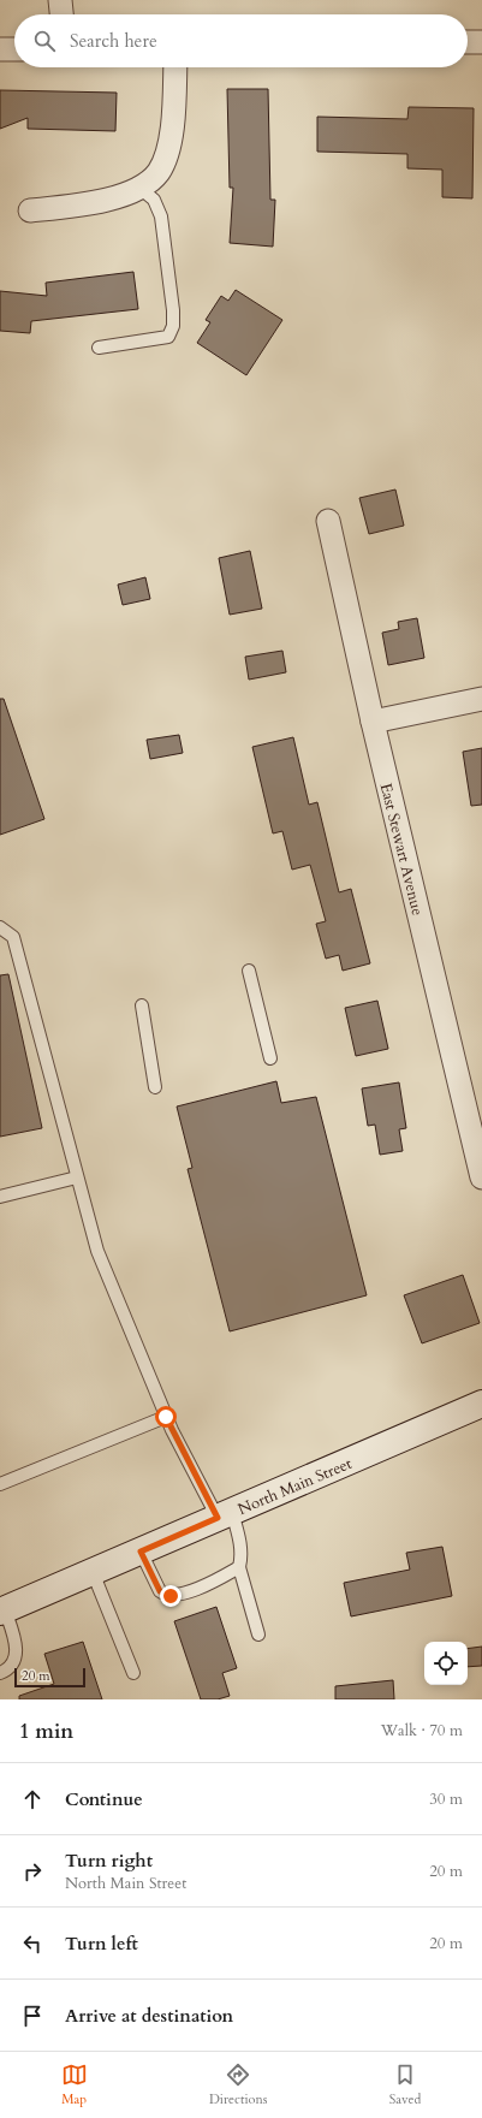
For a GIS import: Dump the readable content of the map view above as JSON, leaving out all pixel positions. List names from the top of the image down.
{
  "streets": {
    "main road": ["North Main Street"],
    "street": ["East Stewart Avenue"]
  },
  "scale_bar": "20 m",
  "page": {
    "search": "Search here",
    "scale": "20 m",
    "heading": ["1 min", "Walk · 70 m"],
    "list": [
      ["Continue", "30 m"],
      ["Turn right", "North Main Street", "20 m"],
      ["Turn left", "20 m"],
      "Arrive at destination"
    ],
    "nav": ["Map", "Directions", "Saved"]
  }
}
